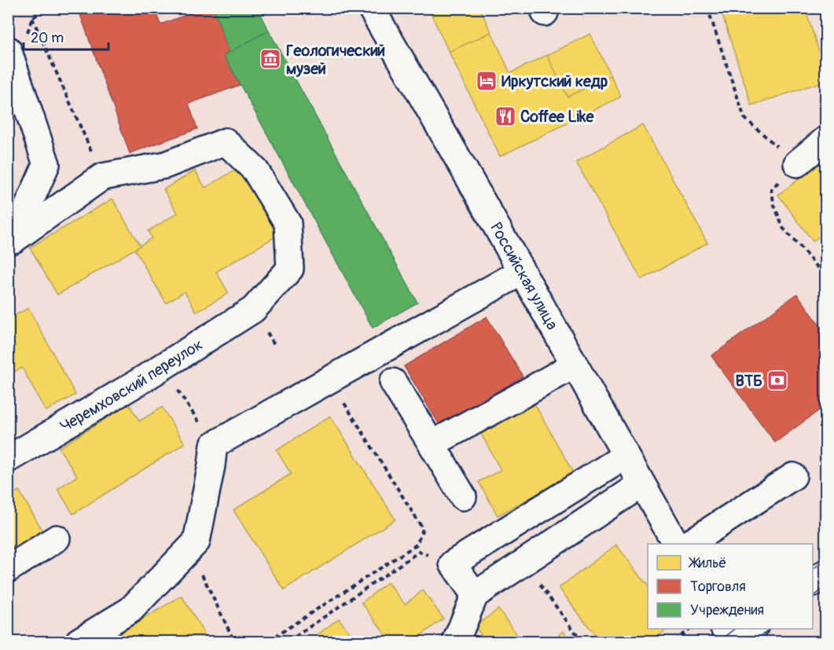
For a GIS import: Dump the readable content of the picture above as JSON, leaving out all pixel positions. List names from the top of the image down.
{
  "streets": {
    "street": ["Российская улица", "Черемховский переулок"]
  },
  "places": {
    "museum": ["Геологический музей"],
    "hotel": ["Иркутский кедр"],
    "restaurant": ["Coffee Like"],
    "bank": ["ВТБ"]
  },
  "legend": ["Жильё", "Торговля", "Учреждения"],
  "scale_bar": "20 m"
}
